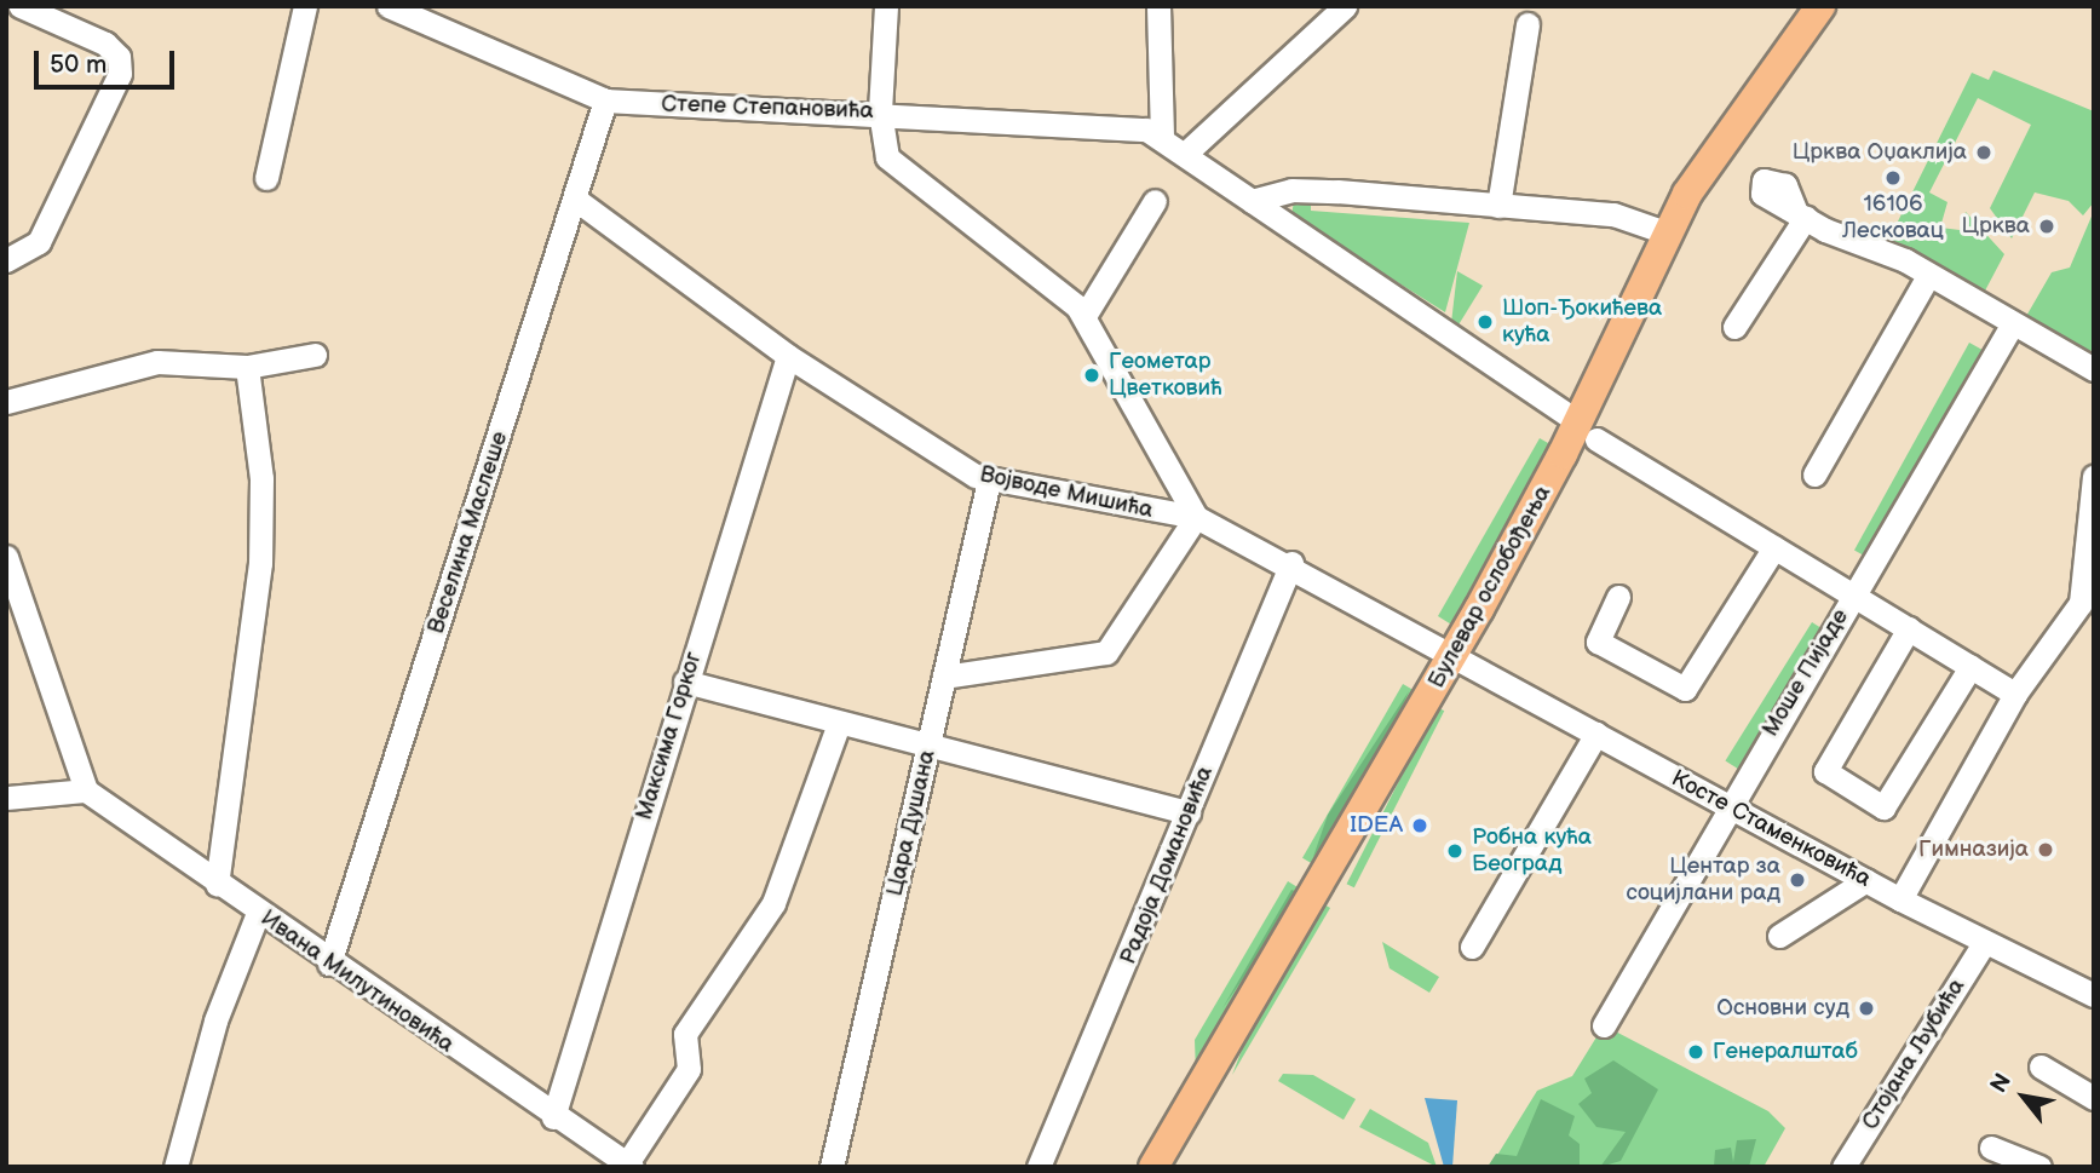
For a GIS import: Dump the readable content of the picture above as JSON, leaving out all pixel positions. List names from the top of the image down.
{
  "streets": {
    "main road": ["Булевар ослобођења"],
    "street": [
      "Степе Степановића",
      "Војводе Мишића",
      "Веселина Маслеше",
      "Моше Пијаде",
      "Максима Горког",
      "Цара Душана",
      "Косте Стаменковића",
      "Радоја Домановића",
      "Ивана Милутиновића",
      "Стојана Љубића"
    ]
  },
  "crossings": [
    ["Степе Степановића", "Веселина Маслеше"],
    ["Степе Степановића", "Булевар ослобођења"],
    ["Степе Степановића", "Моше Пијаде"],
    ["Војводе Мишића", "Веселина Маслеше"],
    ["Војводе Мишића", "Булевар ослобођења"],
    ["Војводе Мишића", "Максима Горког"],
    ["Војводе Мишића", "Цара Душана"],
    ["Војводе Мишића", "Косте Стаменковића"],
    ["Војводе Мишића", "Радоја Домановића"],
    ["Веселина Маслеше", "Ивана Милутиновића"],
    ["Булевар ослобођења", "Косте Стаменковића"],
    ["Моше Пијаде", "Косте Стаменковића"],
    ["Максима Горког", "Ивана Милутиновића"],
    ["Косте Стаменковића", "Стојана Љубића"]
  ],
  "places": [
    "Црква Оџаклија",
    "16106 Лесковац",
    "Црква",
    "Шоп-Ђокићева кућа",
    "Геометар Цветковић",
    "IDEA",
    "Гимназија",
    "Робна кућа Београд",
    "Центар за социјлани рад",
    "Основни суд",
    "Генералштаб"
  ],
  "scale_bar": "50 m",
  "north": "top left"
}
